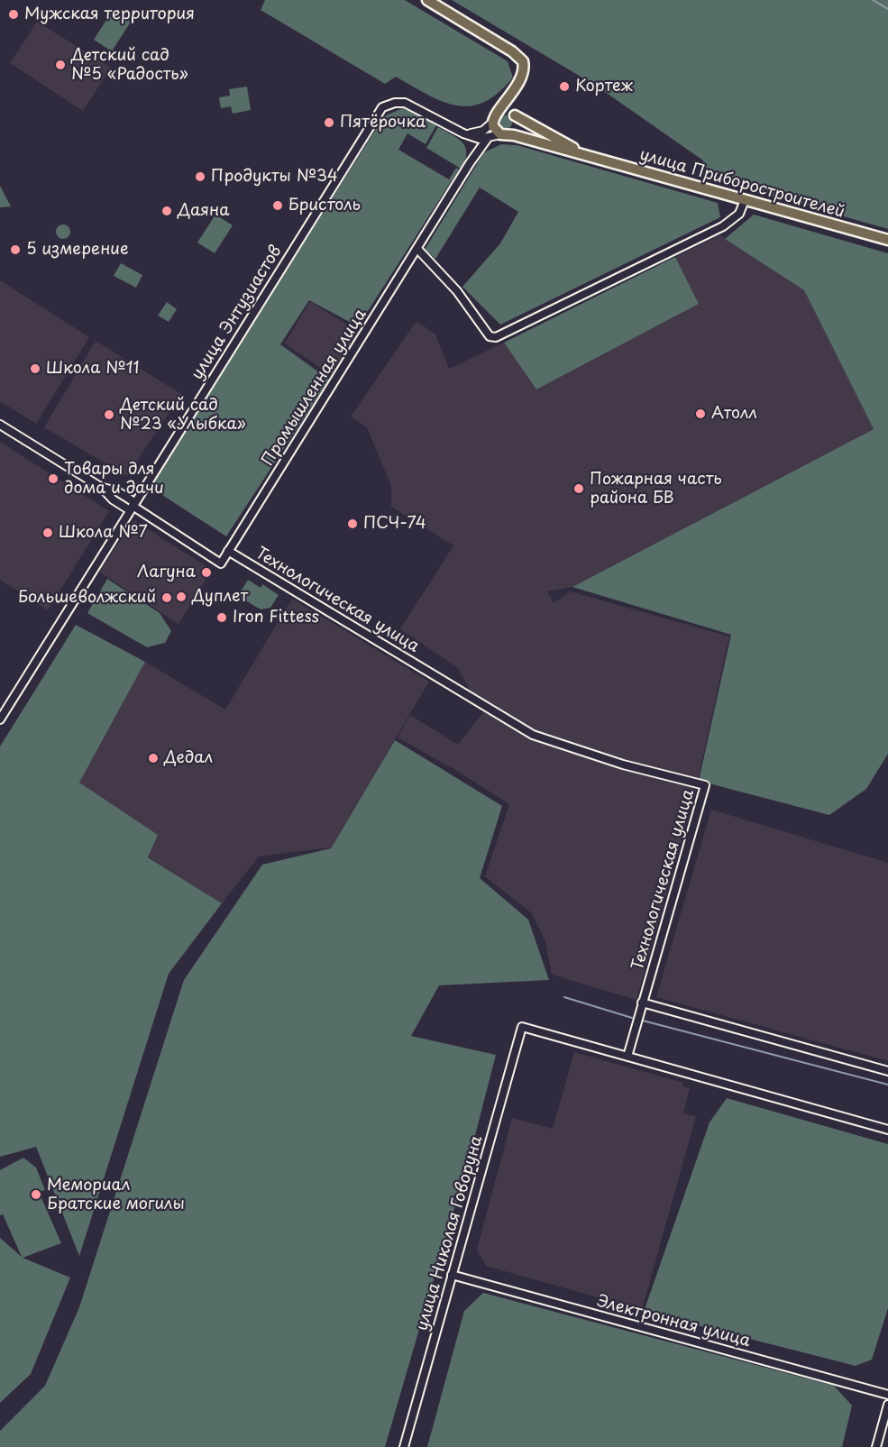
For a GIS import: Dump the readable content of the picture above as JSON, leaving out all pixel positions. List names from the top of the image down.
{
  "streets": {
    "main road": ["улица Приборостроителей"],
    "street": [
      "улица Энтузиастов",
      "Промышленная улица",
      "Технологическая улица",
      "улица Николая Говоруна",
      "Электронная улица"
    ]
  },
  "crossings": [
    ["улица Приборостроителей", "улица Энтузиастов"],
    ["улица Энтузиастов", "Промышленная улица"],
    ["Промышленная улица", "Технологическая улица"],
    ["улица Николая Говоруна", "Электронная улица"]
  ],
  "places": [
    "Мужская территория",
    "Детский сад №5 «Радость»",
    "Кортеж",
    "Пятёрочка",
    "Продукты №34",
    "Бристоль",
    "Даяна",
    "5 измерение",
    "Школа №11",
    "Атолл",
    "Детский сад №23 «Улыбка»",
    "Товары для дома и дачи",
    "Пожарная часть района БВ",
    "ПСЧ-74",
    "Школа №7",
    "Лагуна",
    "Дуплет",
    "Большеволжский",
    "Iron Fittess",
    "Дедал",
    "Мемориал Братские могилы"
  ]
}
